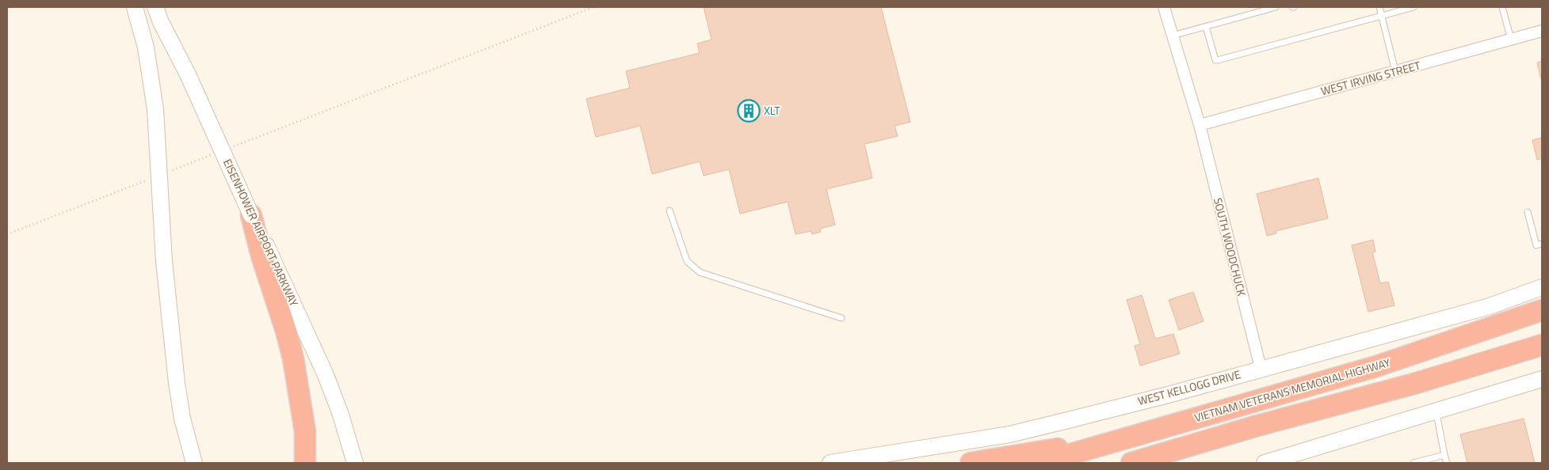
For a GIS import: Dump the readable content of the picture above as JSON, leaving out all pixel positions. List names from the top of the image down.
{
  "streets": {
    "highway": ["VIETNAM VETERANS MEMORIAL HIGHWAY"],
    "main road": ["EISENHOWER AIRPORT PARKWAY", "WEST KELLOGG DRIVE"],
    "street": ["WEST IRVING STREET", "SOUTH WOODCHUCK"]
  },
  "crossings": [
    ["WEST IRVING STREET", "SOUTH WOODCHUCK"],
    ["SOUTH WOODCHUCK", "WEST KELLOGG DRIVE"]
  ],
  "places": {
    "building": ["XLT"]
  }
}
